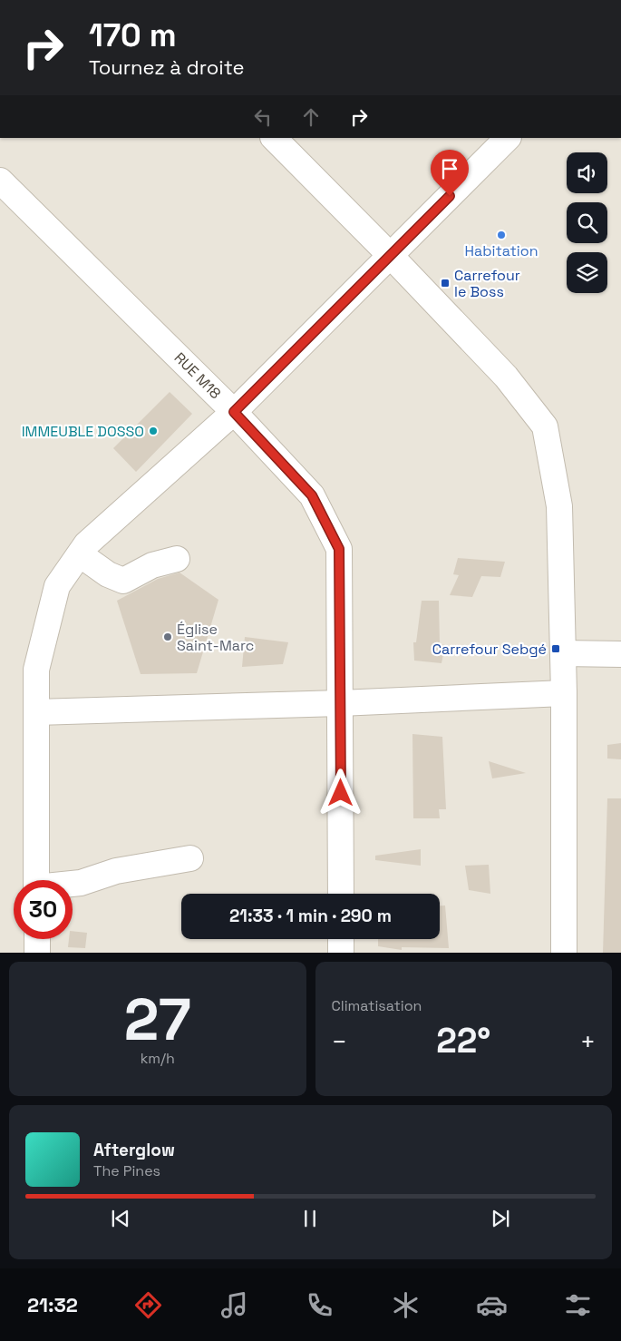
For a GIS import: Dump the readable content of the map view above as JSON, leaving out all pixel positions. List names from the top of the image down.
{
  "streets": {
    "street": ["RUE M18"]
  },
  "places": {
    "other": ["Habitation", "IMMEUBLE DOSSO", "Église Saint-Marc"],
    "transit": ["Carrefour le Boss", "Carrefour Sebgé"]
  },
  "page": {
    "turn": ["170 m", "Tournez à droite"],
    "limit": "30",
    "trip": "21:33 · 1 min · 290 m",
    "tile": [
      ["27", "km/h"],
      "Climatisation"
    ],
    "heat": ["−", "22°", "+"],
    "song": ["Afterglow", "The Pines"],
    "tabs": "21:32"
  }
}
